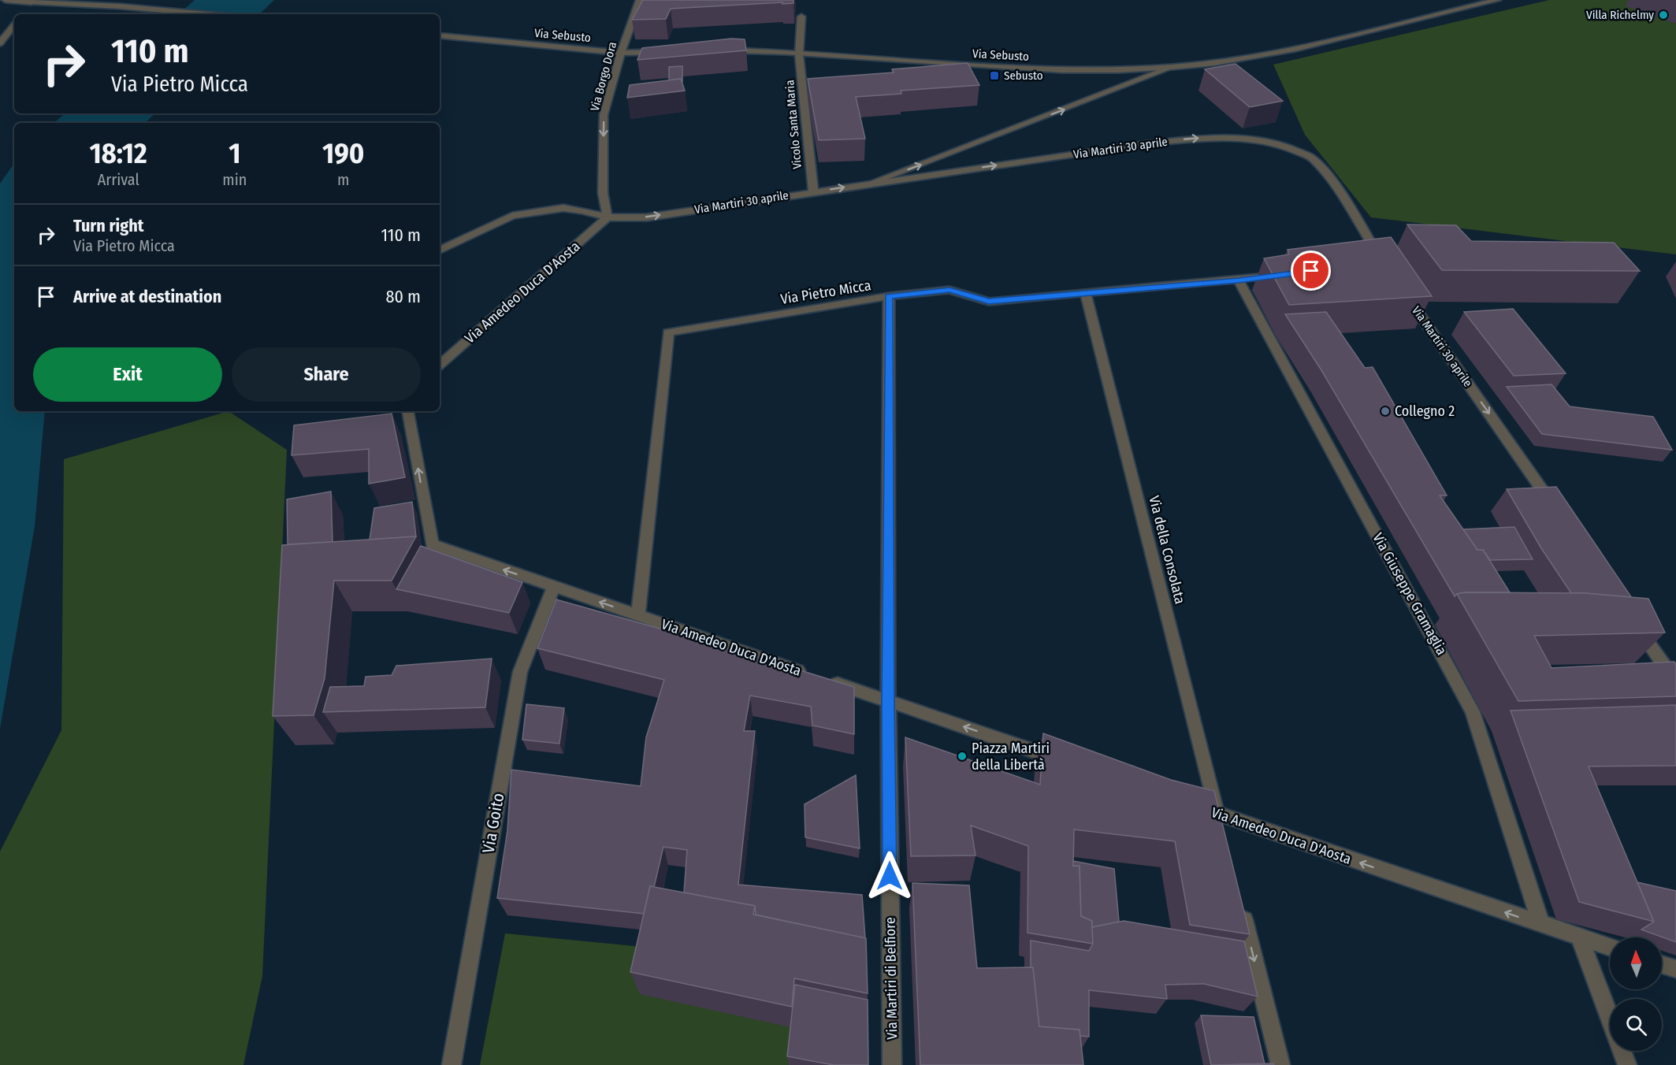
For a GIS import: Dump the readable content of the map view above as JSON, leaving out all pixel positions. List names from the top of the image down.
{
  "streets": {
    "street": [
      "Via Sebusto",
      "Via Borgo Dora",
      "Vicolo Santa Maria",
      "Via Martiri 30 aprile",
      "Via Amedeo Duca D'Aosta",
      "Via Pietro Micca",
      "Via della Consolata",
      "Via Giuseppe Gramaglia",
      "Via Goito",
      "Via Martiri di Belfiore"
    ]
  },
  "crossings": [
    ["Via Sebusto", "Via Borgo Dora"],
    ["Via Sebusto", "Vicolo Santa Maria"],
    ["Via Sebusto", "Via Martiri 30 aprile"],
    ["Via Borgo Dora", "Via Martiri 30 aprile"],
    ["Via Borgo Dora", "Via Amedeo Duca D'Aosta"],
    ["Vicolo Santa Maria", "Via Martiri 30 aprile"],
    ["Via Martiri 30 aprile", "Via Amedeo Duca D'Aosta"],
    ["Via Amedeo Duca D'Aosta", "Via Pietro Micca"],
    ["Via Amedeo Duca D'Aosta", "Via della Consolata"],
    ["Via Amedeo Duca D'Aosta", "Via Giuseppe Gramaglia"],
    ["Via Amedeo Duca D'Aosta", "Via Goito"],
    ["Via Amedeo Duca D'Aosta", "Via Martiri di Belfiore"],
    ["Via Pietro Micca", "Via della Consolata"],
    ["Via Pietro Micca", "Via Giuseppe Gramaglia"],
    ["Via Pietro Micca", "Via Martiri di Belfiore"]
  ],
  "one_way": ["Via Borgo Dora", "Via Martiri 30 aprile", "Via Amedeo Duca D'Aosta"],
  "places": {
    "other": ["Villa Richelmy", "Collegno 2", "Piazza Martiri della Libertà"],
    "transit": ["Sebusto"]
  },
  "north": "top",
  "page": {
    "turn": ["110 m", "Via Pietro Micca"],
    "eta": [
      "18:12",
      "Arrival",
      "1",
      "min",
      "190",
      "m"
    ],
    "list": [
      {
        "name": "Turn right",
        "note": "Via Pietro Micca",
        "value": "110 m"
      },
      {
        "name": "Arrive at destination",
        "value": "80 m"
      }
    ],
    "buttons": ["Exit", "Share"]
  }
}
